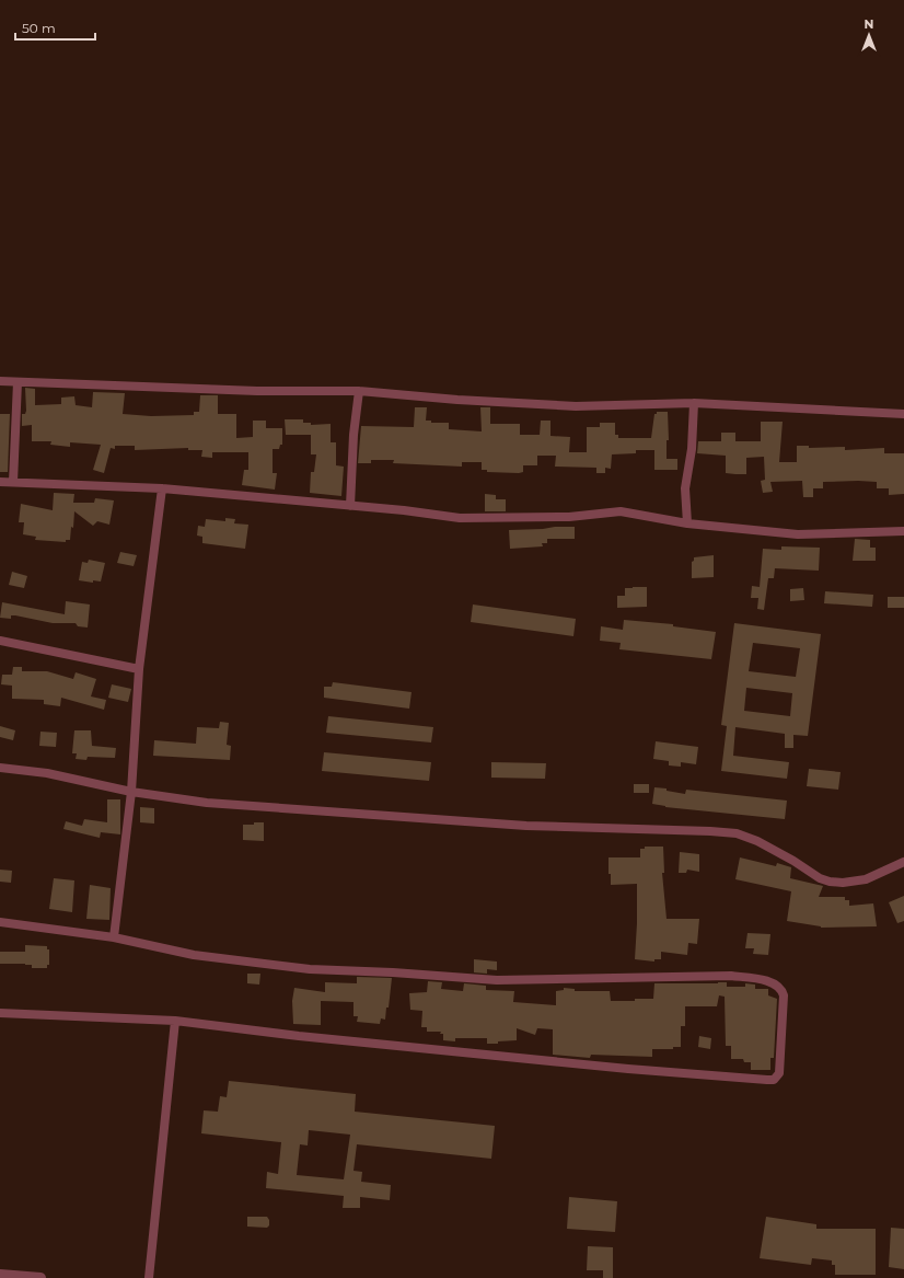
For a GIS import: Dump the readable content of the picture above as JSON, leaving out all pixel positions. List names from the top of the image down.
{
  "scale_bar": "50 m",
  "north": "top"
}
